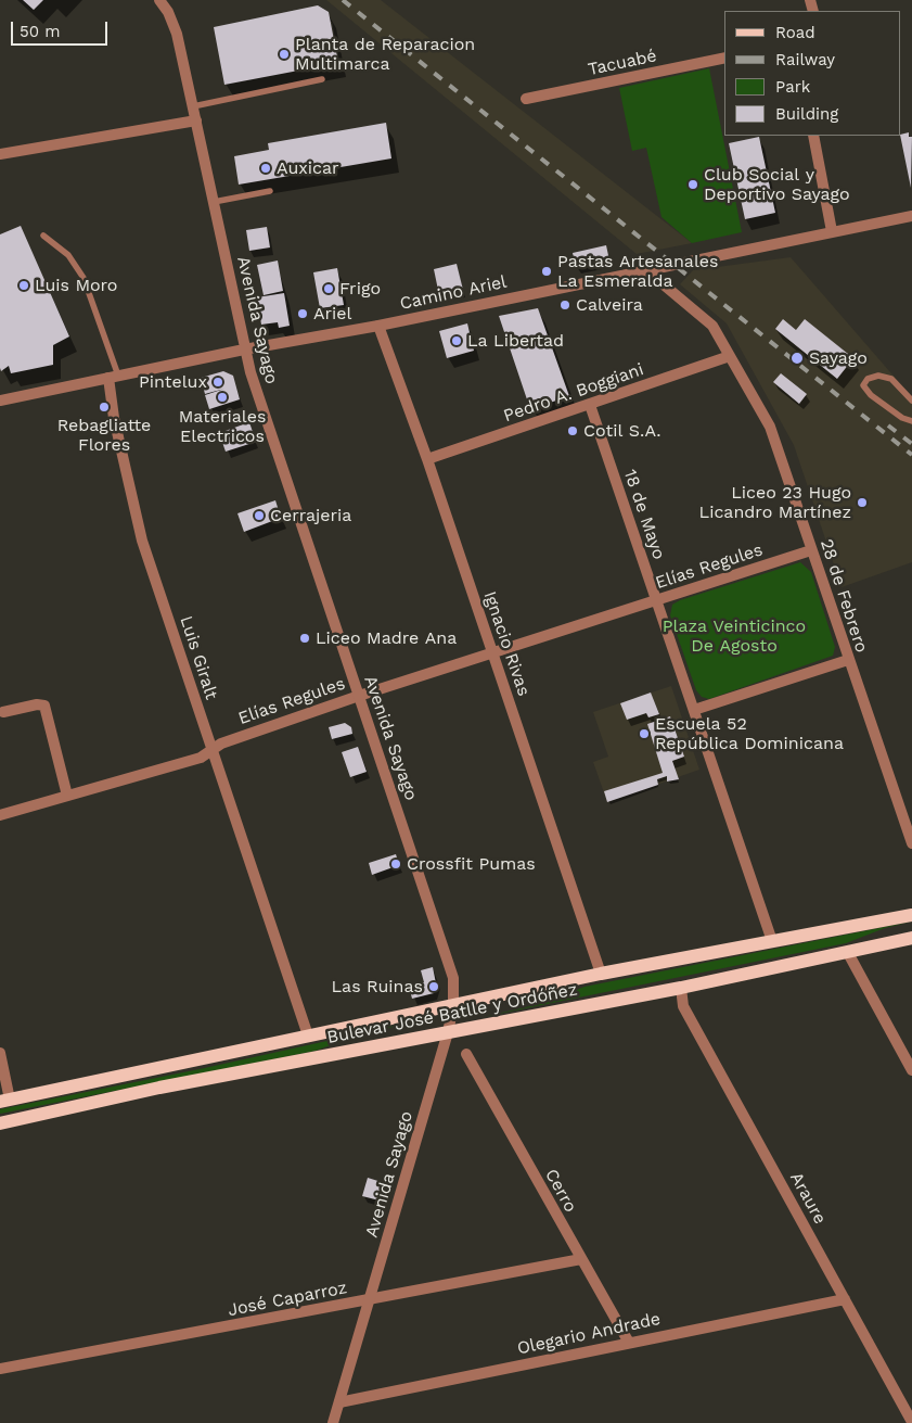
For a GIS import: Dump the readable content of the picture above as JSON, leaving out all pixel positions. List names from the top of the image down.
{
  "streets": {
    "main road": ["Bulevar José Batlle y Ordóñez"],
    "street": [
      "Tacuabé",
      "Camino Ariel",
      "Avenida Sayago",
      "Pedro A. Boggiani",
      "18 de Mayo",
      "Elías Regules",
      "28 de Febrero",
      "Ignacio Rivas",
      "Luis Giralt",
      "Cerro",
      "Araure",
      "José Caparroz",
      "Olegario Andrade"
    ]
  },
  "crossings": [
    ["Camino Ariel", "Avenida Sayago"],
    ["Camino Ariel", "28 de Febrero"],
    ["Camino Ariel", "Ignacio Rivas"],
    ["Camino Ariel", "Luis Giralt"],
    ["Avenida Sayago", "Elías Regules"],
    ["Avenida Sayago", "Bulevar José Batlle y Ordóñez"],
    ["Avenida Sayago", "José Caparroz"],
    ["Avenida Sayago", "Olegario Andrade"],
    ["Pedro A. Boggiani", "18 de Mayo"],
    ["Pedro A. Boggiani", "28 de Febrero"],
    ["Pedro A. Boggiani", "Ignacio Rivas"],
    ["18 de Mayo", "Elías Regules"],
    ["18 de Mayo", "Bulevar José Batlle y Ordóñez"],
    ["Elías Regules", "28 de Febrero"],
    ["Elías Regules", "Ignacio Rivas"],
    ["Elías Regules", "Luis Giralt"],
    ["Ignacio Rivas", "Bulevar José Batlle y Ordóñez"],
    ["Luis Giralt", "Bulevar José Batlle y Ordóñez"],
    ["Bulevar José Batlle y Ordóñez", "Araure"],
    ["Cerro", "José Caparroz"],
    ["Cerro", "Olegario Andrade"],
    ["Araure", "Olegario Andrade"]
  ],
  "parks": ["Plaza Veinticinco De Agosto"],
  "places": [
    "Planta de Reparacion Multimarca",
    "Auxicar",
    "Club Social y Deportivo Sayago",
    "Pastas Artesanales La Esmeralda",
    "Luis Moro",
    "Frigo",
    "Calveira",
    "Ariel",
    "La Libertad",
    "Sayago",
    "Pintelux",
    "Materiales Electricos",
    "Rebagliatte Flores",
    "Cotil S.A.",
    "Liceo 23 Hugo Licandro Martínez",
    "Cerrajeria",
    "Liceo Madre Ana",
    "Escuela 52 República Dominicana",
    "Crossfit Pumas",
    "Las Ruinas"
  ],
  "legend": [
    "Road",
    "Railway",
    "Park",
    "Building"
  ],
  "scale_bar": "50 m"
}
